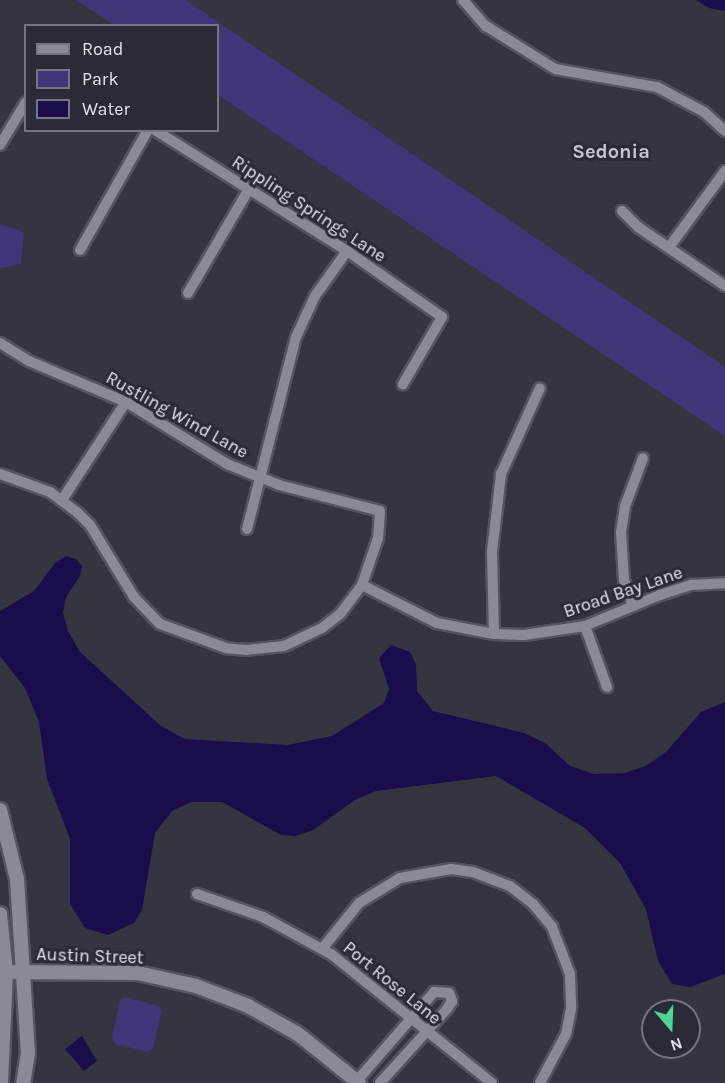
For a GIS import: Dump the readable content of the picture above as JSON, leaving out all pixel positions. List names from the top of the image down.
{
  "streets": {
    "street": [
      "Rippling Springs Lane",
      "Rustling Wind Lane",
      "Broad Bay Lane",
      "Austin Street",
      "Port Rose Lane"
    ]
  },
  "crossings": [
    ["Rustling Wind Lane", "Broad Bay Lane"]
  ],
  "districts": ["Sedonia"],
  "legend": ["Road", "Park", "Water"],
  "north": "bottom"
}
